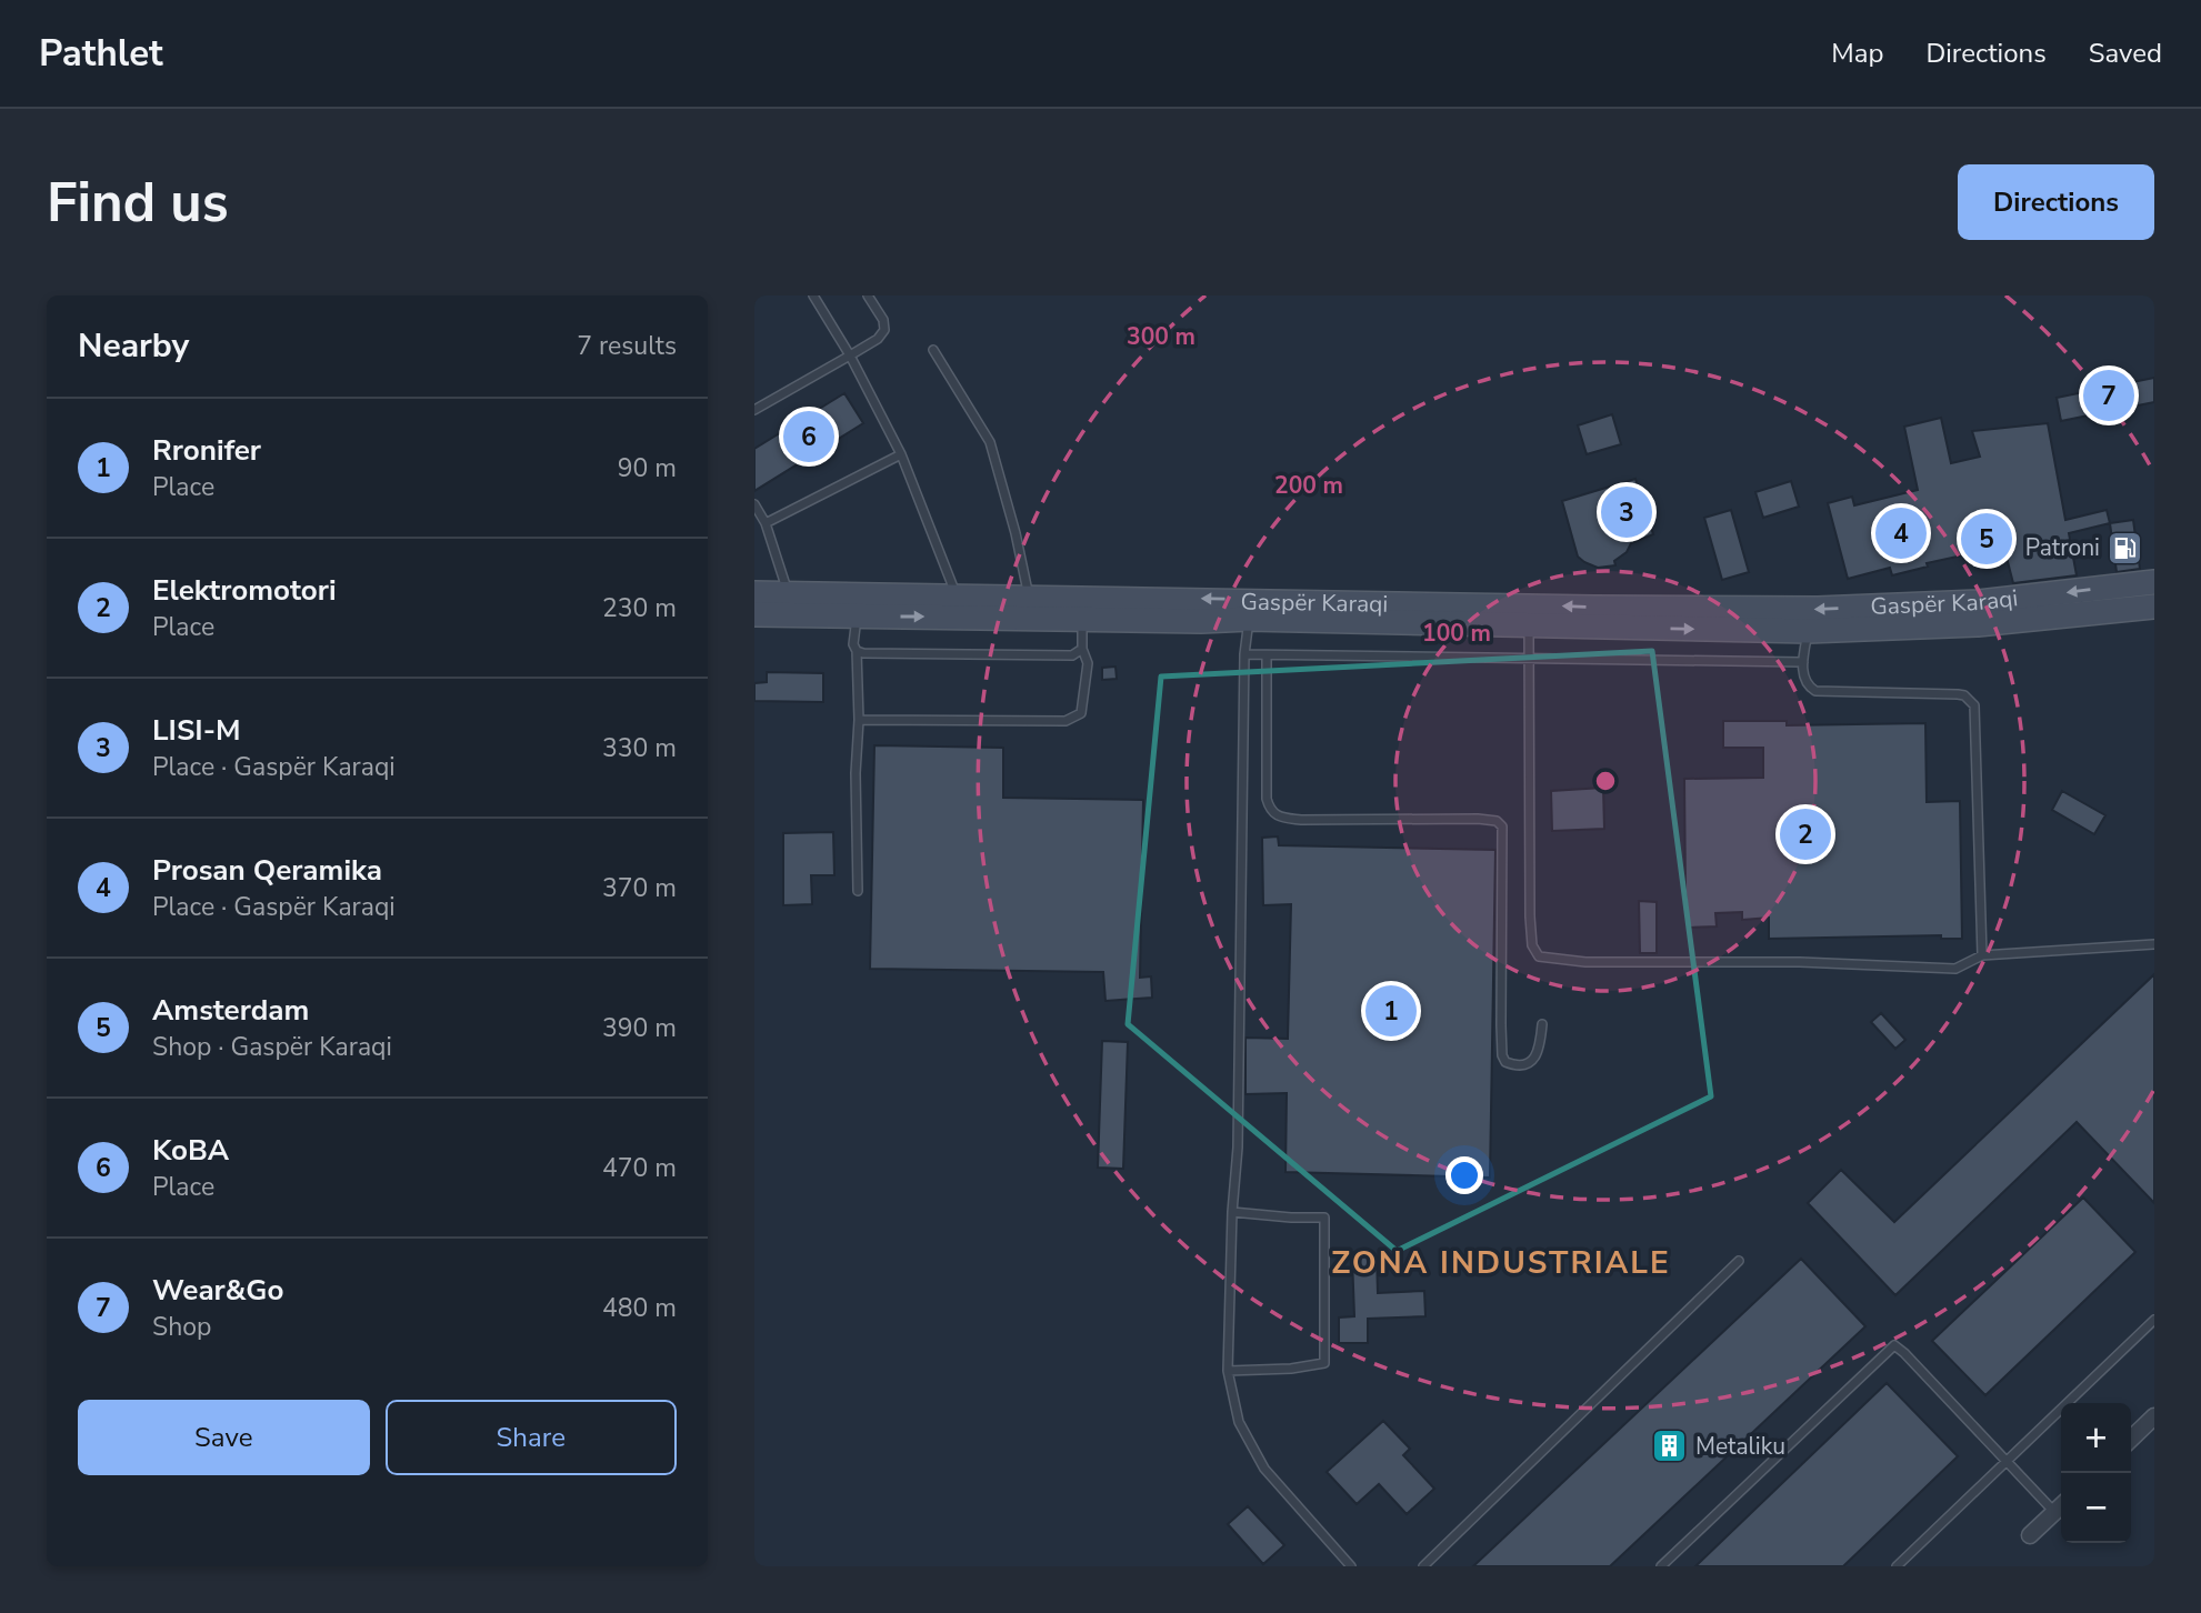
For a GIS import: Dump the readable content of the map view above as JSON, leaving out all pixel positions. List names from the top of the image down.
{
  "streets": {
    "main road": ["Gaspër Karaqi"]
  },
  "districts": ["ZONA INDUSTRIALE"],
  "places": {
    "fuel station": ["Patroni"],
    "building": ["Metaliku"]
  },
  "page": {
    "header": "Pathlet",
    "nav": ["Map", "Directions", "Saved"],
    "buttons": [
      "Directions",
      ["Save", "Share"]
    ],
    "title": "Find us",
    "heading": ["Nearby", "7 results"],
    "pins": [
      "7",
      "6",
      "3",
      "4",
      "5",
      "2",
      "1"
    ],
    "list": [
      {
        "mark": "1",
        "name": "Rronifer",
        "note": "Place",
        "value": "90 m"
      },
      {
        "mark": "2",
        "name": "Elektromotori",
        "note": "Place",
        "value": "230 m"
      },
      {
        "mark": "3",
        "name": "LISI-M",
        "note": "Place · Gaspër Karaqi",
        "value": "330 m"
      },
      {
        "mark": "4",
        "name": "Prosan Qeramika",
        "note": "Place · Gaspër Karaqi",
        "value": "370 m"
      },
      {
        "mark": "5",
        "name": "Amsterdam",
        "note": "Shop · Gaspër Karaqi",
        "value": "390 m"
      },
      {
        "mark": "6",
        "name": "KoBA",
        "note": "Place",
        "value": "470 m"
      },
      {
        "mark": "7",
        "name": "Wear&Go",
        "note": "Shop",
        "value": "480 m"
      }
    ],
    "map_buttons": ["+", "−"]
  },
  "rings": ["300 m", "200 m", "100 m"]
}
